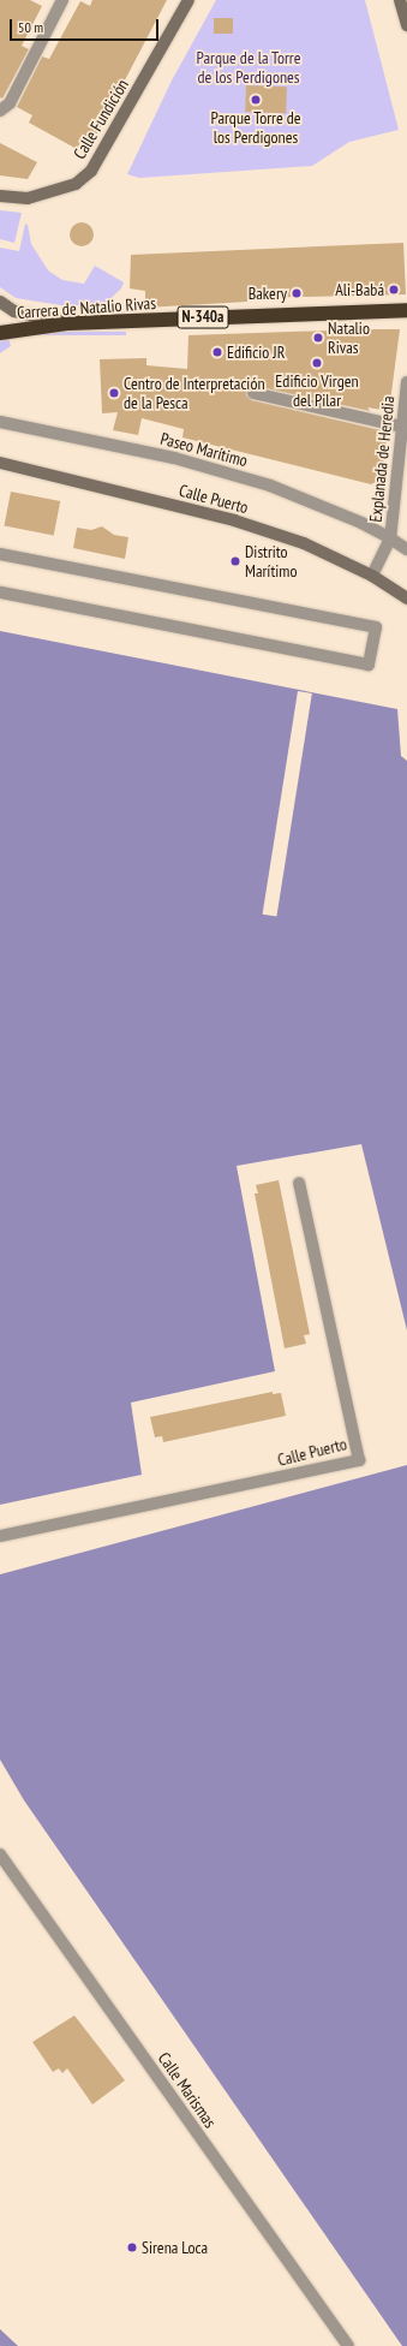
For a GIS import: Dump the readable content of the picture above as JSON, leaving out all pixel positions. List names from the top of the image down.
{
  "streets": {
    "highway": ["Carrera de Natalio Rivas", "N-340a"],
    "street": [
      "Calle Fundición",
      "Paseo Marítimo",
      "Explanada de Heredia",
      "Calle Puerto",
      "Calle Marismas"
    ]
  },
  "crossings": [
    ["Paseo Marítimo", "Explanada de Heredia"]
  ],
  "parks": ["Parque de la Torre de los Perdigones"],
  "places": [
    "Parque Torre de los Perdigones",
    "Ali-Babá",
    "Bakery",
    "Natalio Rivas",
    "Edificio JR",
    "Edificio Virgen del Pilar",
    "Centro de Interpretación de la Pesca",
    "Distrito Marítimo",
    "Sirena Loca"
  ],
  "scale_bar": "50 m"
}
